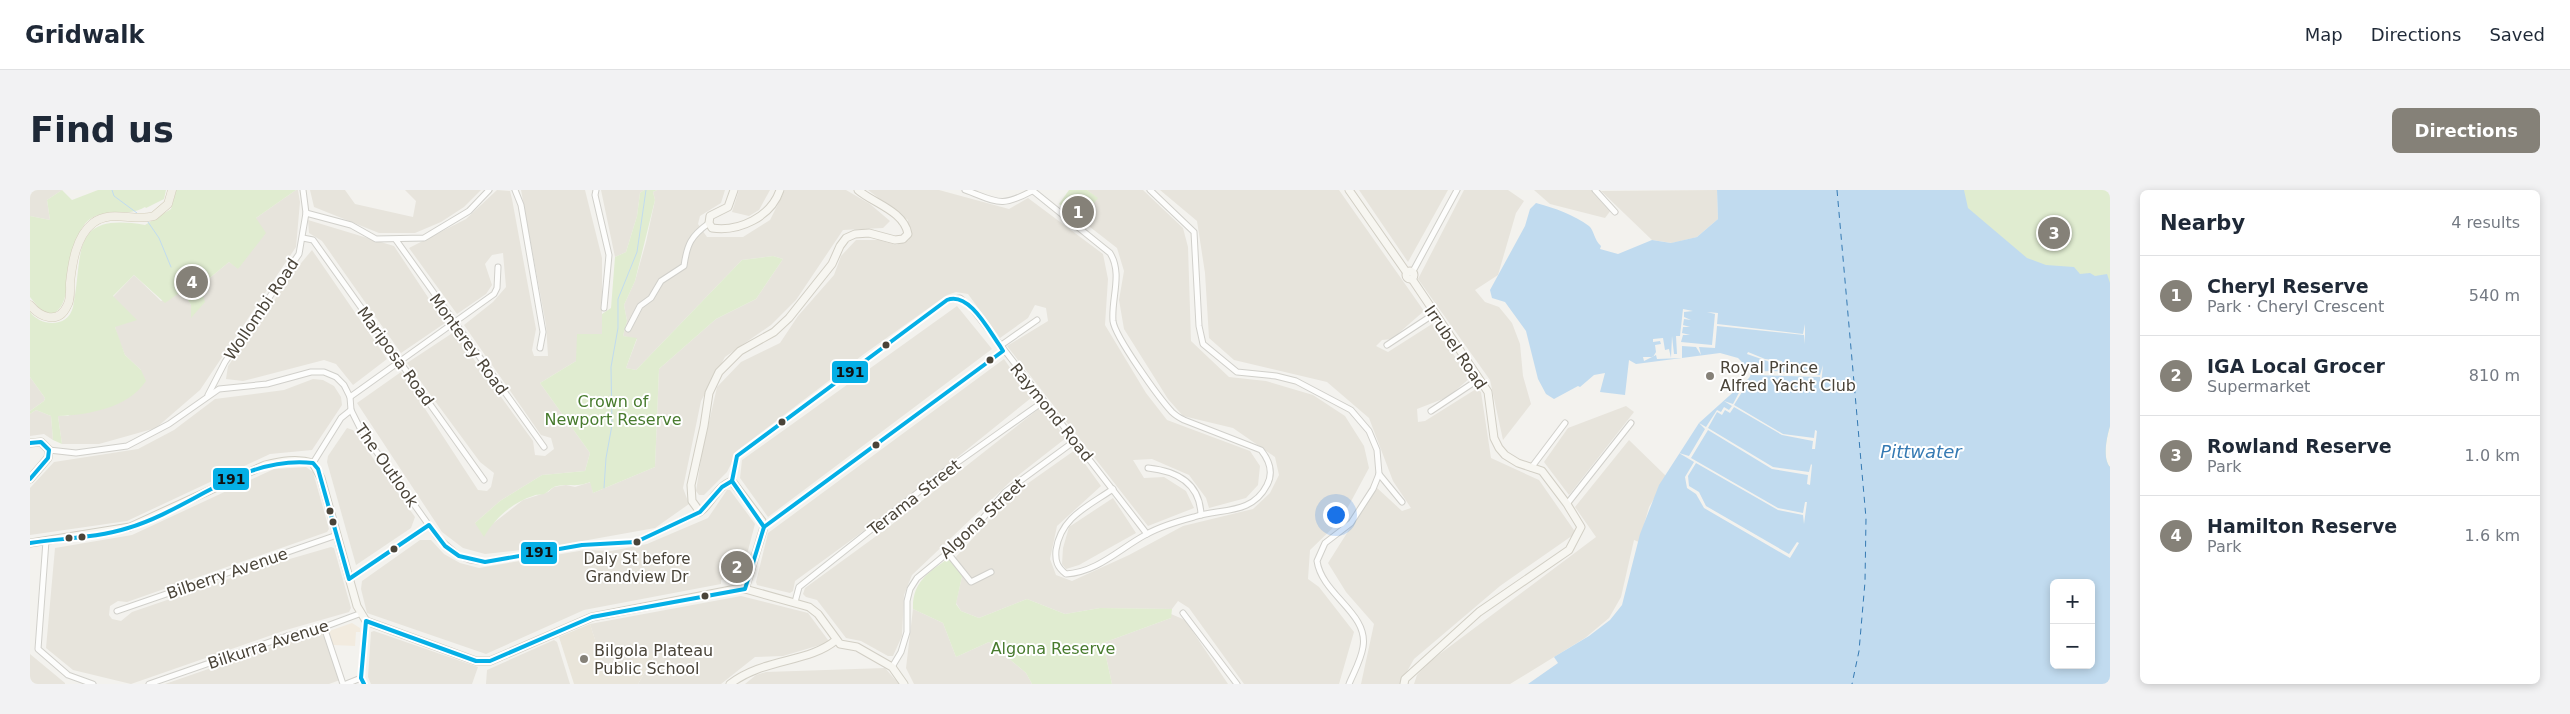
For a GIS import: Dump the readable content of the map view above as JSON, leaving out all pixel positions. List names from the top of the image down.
{
  "streets": {
    "street": [
      "Wollombi Road",
      "Monterey Road",
      "Irrubel Road",
      "Mariposa Road",
      "Raymond Road",
      "The Outlook",
      "Terama Street",
      "Algona Street",
      "Bilberry Avenue",
      "Bilkurra Avenue"
    ]
  },
  "crossings": [
    ["Wollombi Road", "Mariposa Road"],
    ["Raymond Road", "Terama Street"],
    ["Raymond Road", "Algona Street"]
  ],
  "water": ["Pittwater"],
  "parks": ["Crown of Newport Reserve", "Algona Reserve"],
  "places": ["Royal Prince Alfred Yacht Club", "Daly St before Grandview Dr", "Bilgola Plateau Public School"],
  "lines": ["transit line 191"],
  "page": {
    "header": "Gridwalk",
    "nav": ["Map", "Directions", "Saved"],
    "buttons": "Directions",
    "title": "Find us",
    "heading": ["Nearby", "4 results"],
    "pins": [
      "1",
      "3",
      "4",
      "2"
    ],
    "list": [
      {
        "mark": "1",
        "name": "Cheryl Reserve",
        "note": "Park · Cheryl Crescent",
        "value": "540 m"
      },
      {
        "mark": "2",
        "name": "IGA Local Grocer",
        "note": "Supermarket",
        "value": "810 m"
      },
      {
        "mark": "3",
        "name": "Rowland Reserve",
        "note": "Park",
        "value": "1.0 km"
      },
      {
        "mark": "4",
        "name": "Hamilton Reserve",
        "note": "Park",
        "value": "1.6 km"
      }
    ],
    "map_buttons": ["+", "−"]
  }
}
